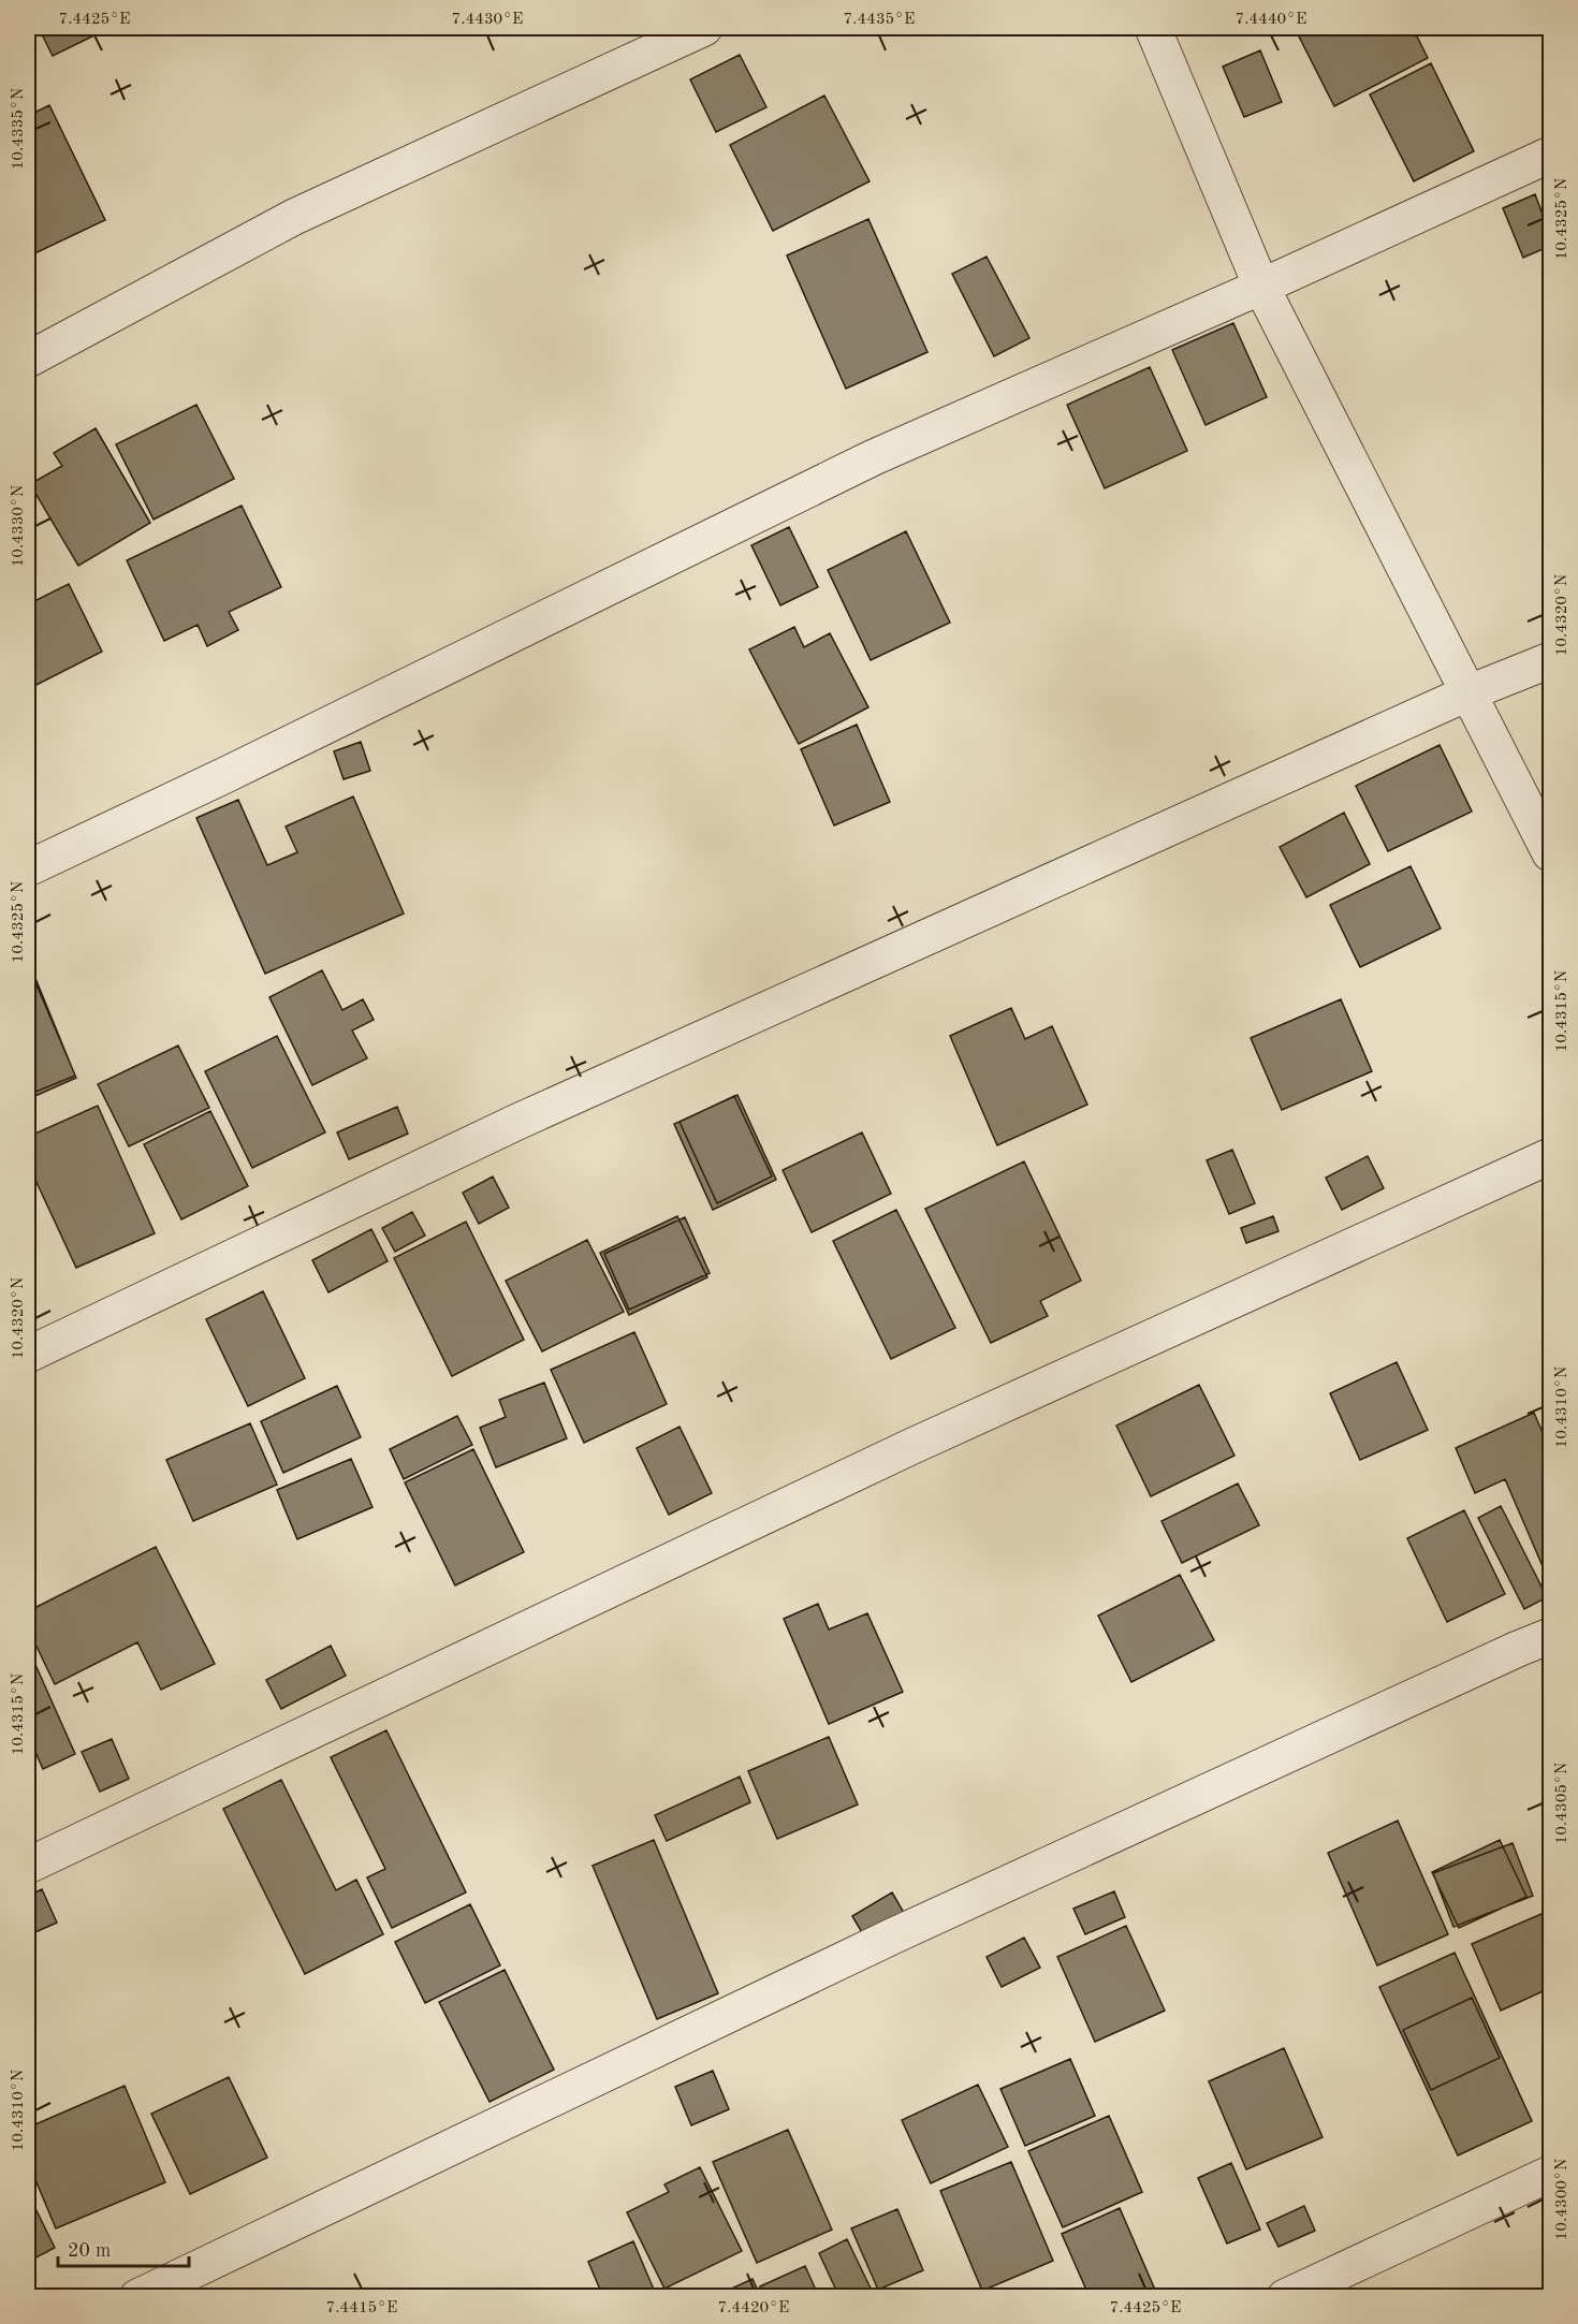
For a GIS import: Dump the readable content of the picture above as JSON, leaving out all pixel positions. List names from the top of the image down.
{
  "scale_bar": "20 m",
  "coordinates": [
    "7.4425°E",
    "7.4430°E",
    "7.4435°E",
    "7.4440°E",
    "10.4335°N",
    "10.4325°N",
    "10.4330°N",
    "10.4320°N",
    "10.4315°N",
    "10.4310°N",
    "10.4305°N",
    "10.4300°N",
    "7.4415°E",
    "7.4420°E"
  ]
}
